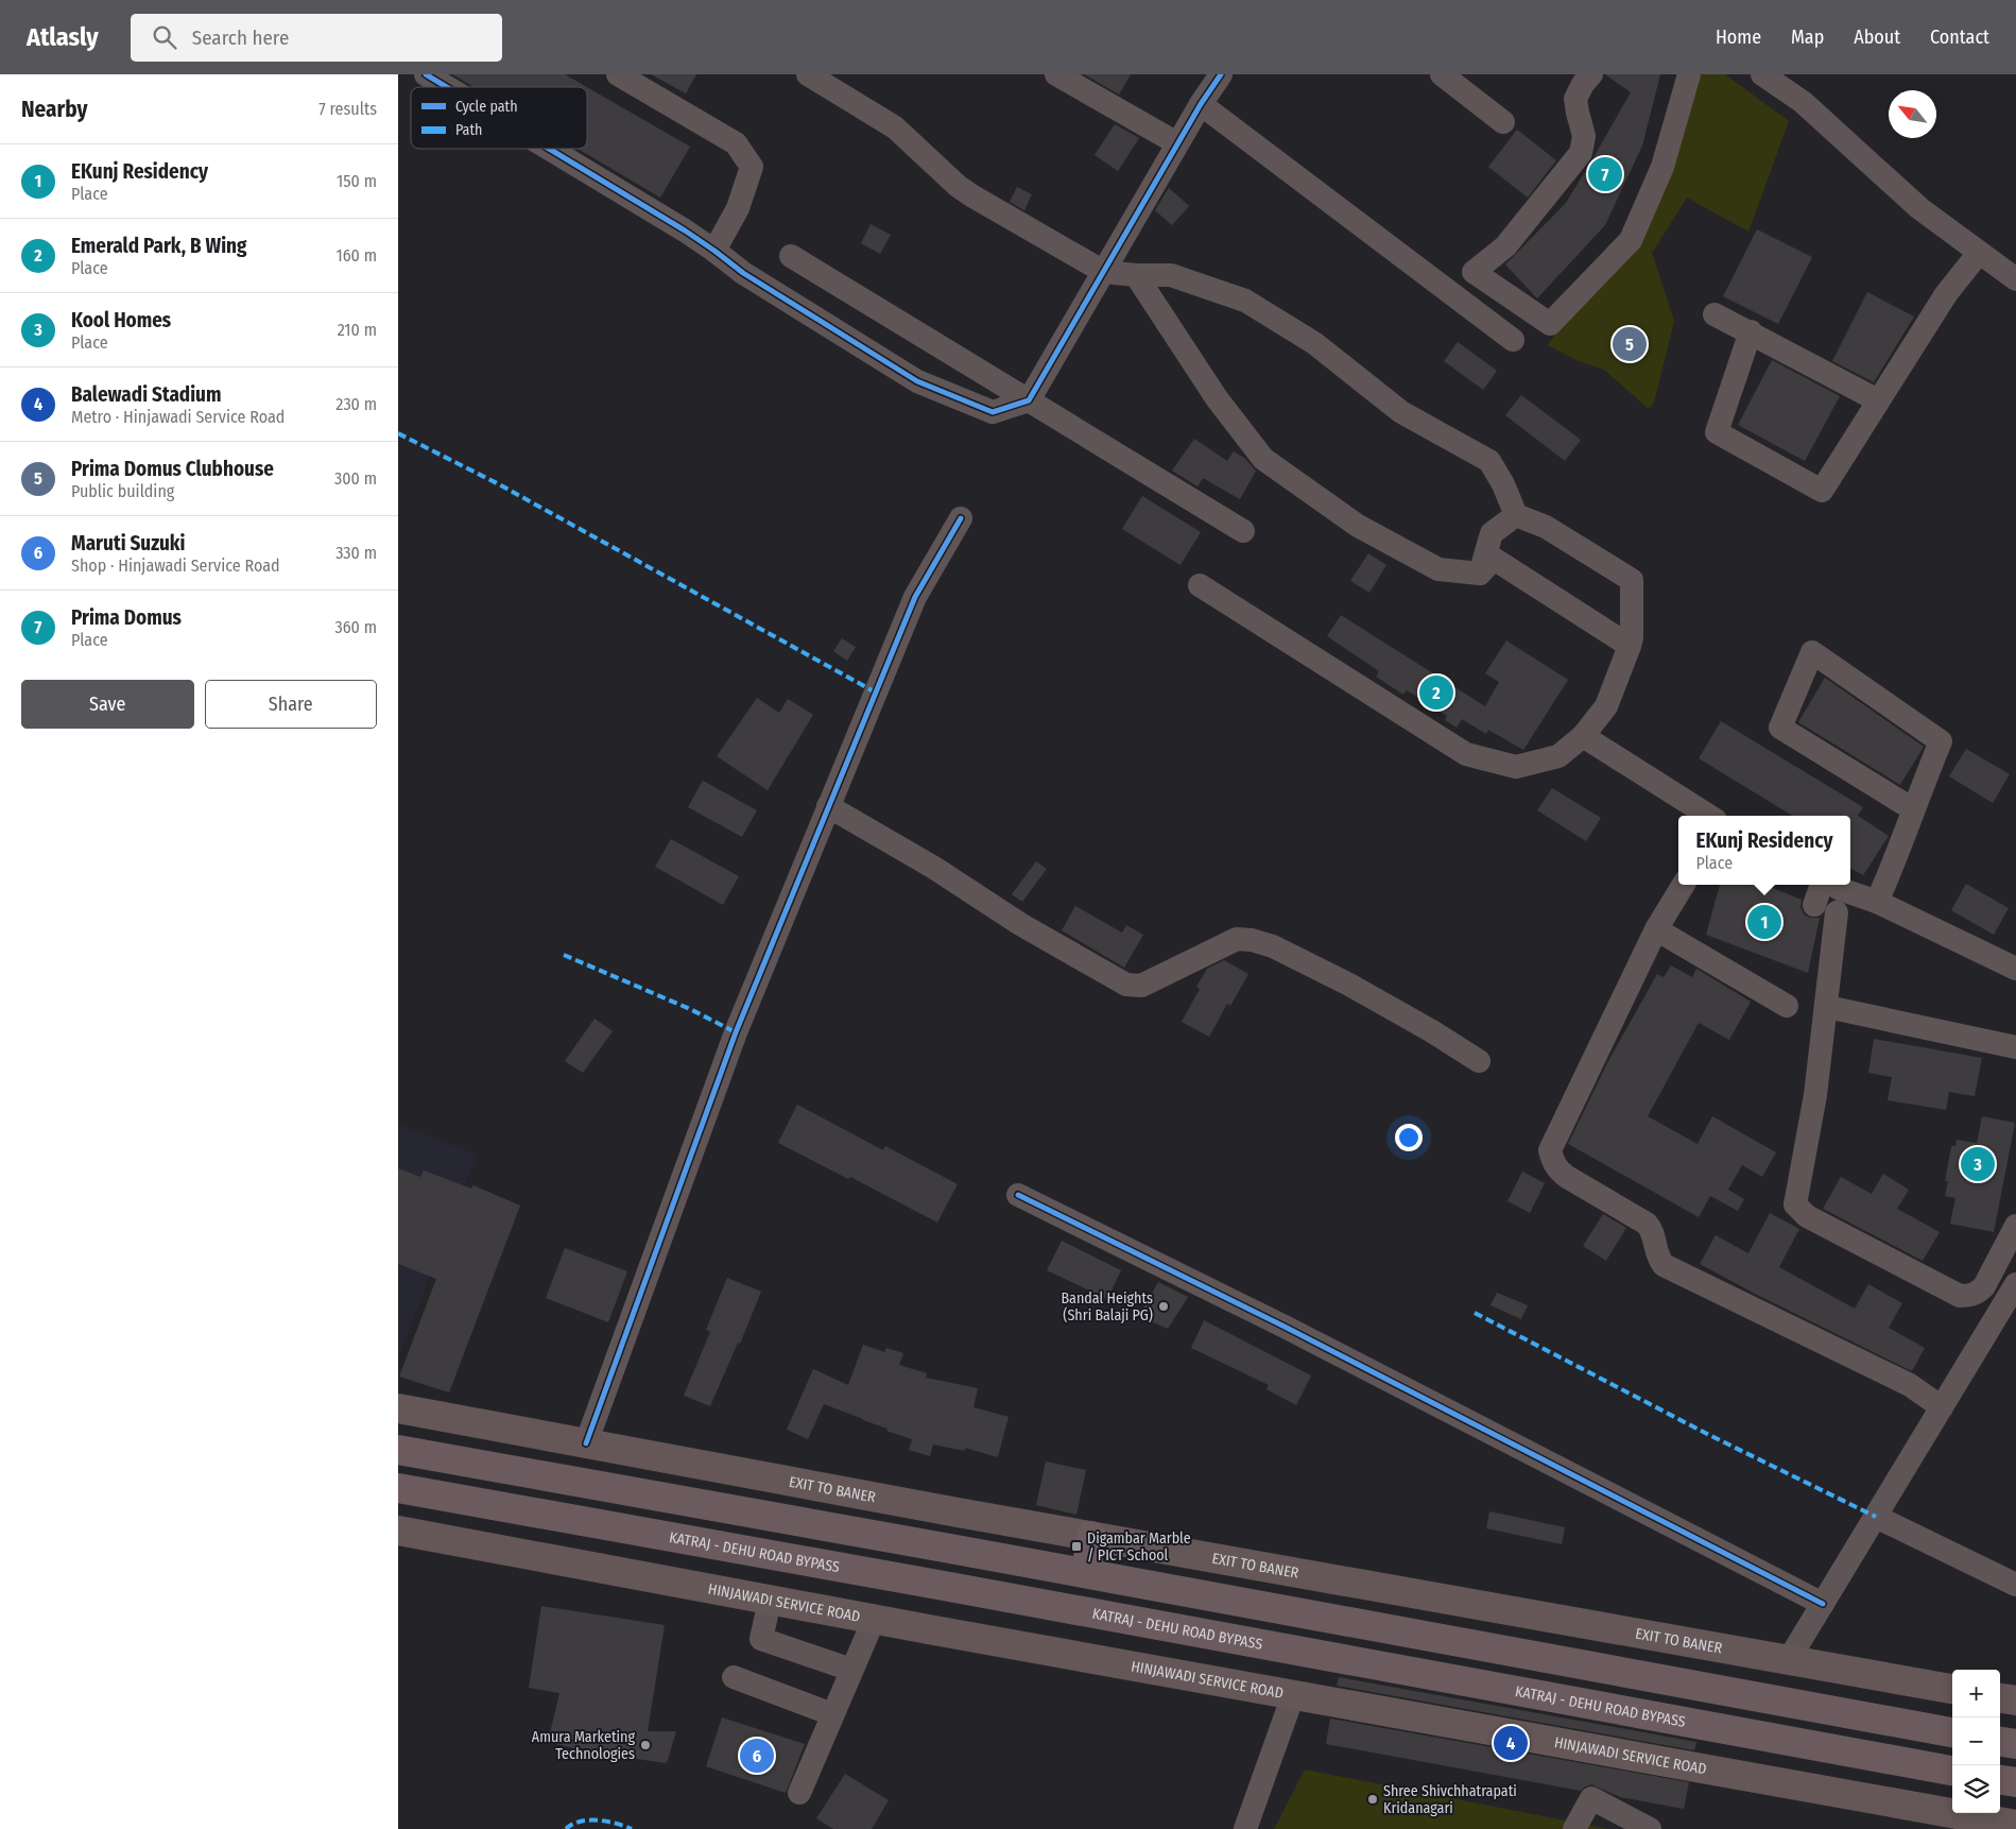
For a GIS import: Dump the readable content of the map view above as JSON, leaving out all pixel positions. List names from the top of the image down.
{
  "streets": {
    "highway": ["KATRAJ - DEHU ROAD BYPASS"],
    "main road": ["EXIT TO BANER", "HINJAWADI SERVICE ROAD"]
  },
  "places": {
    "other": ["Bandal Heights (Shri Balaji PG)", "Amura Marketing Technologies", "Shree Shivchhatrapati Kridanagari"],
    "transit": ["Digambar Marble / PICT School"]
  },
  "legend": ["Cycle path", "Path"],
  "north": "top left",
  "page": {
    "header": "Atlasly",
    "search": "Search here",
    "nav": [
      "Home",
      "Map",
      "About",
      "Contact"
    ],
    "heading": ["Nearby", "7 results"],
    "list": [
      {
        "mark": "1",
        "name": "EKunj Residency",
        "note": "Place",
        "value": "150 m"
      },
      {
        "mark": "2",
        "name": "Emerald Park, B Wing",
        "note": "Place",
        "value": "160 m"
      },
      {
        "mark": "3",
        "name": "Kool Homes",
        "note": "Place",
        "value": "210 m"
      },
      {
        "mark": "4",
        "name": "Balewadi Stadium",
        "note": "Metro · Hinjawadi Service Road",
        "value": "230 m"
      },
      {
        "mark": "5",
        "name": "Prima Domus Clubhouse",
        "note": "Public building",
        "value": "300 m"
      },
      {
        "mark": "6",
        "name": "Maruti Suzuki",
        "note": "Shop · Hinjawadi Service Road",
        "value": "330 m"
      },
      {
        "mark": "7",
        "name": "Prima Domus",
        "note": "Place",
        "value": "360 m"
      }
    ],
    "pins": [
      "7",
      "5",
      "2",
      "1",
      "3",
      "4",
      "6"
    ],
    "buttons": ["Save", "Share"],
    "popup": ["EKunj Residency", "Place"],
    "map_buttons": ["+", "−"]
  }
}
